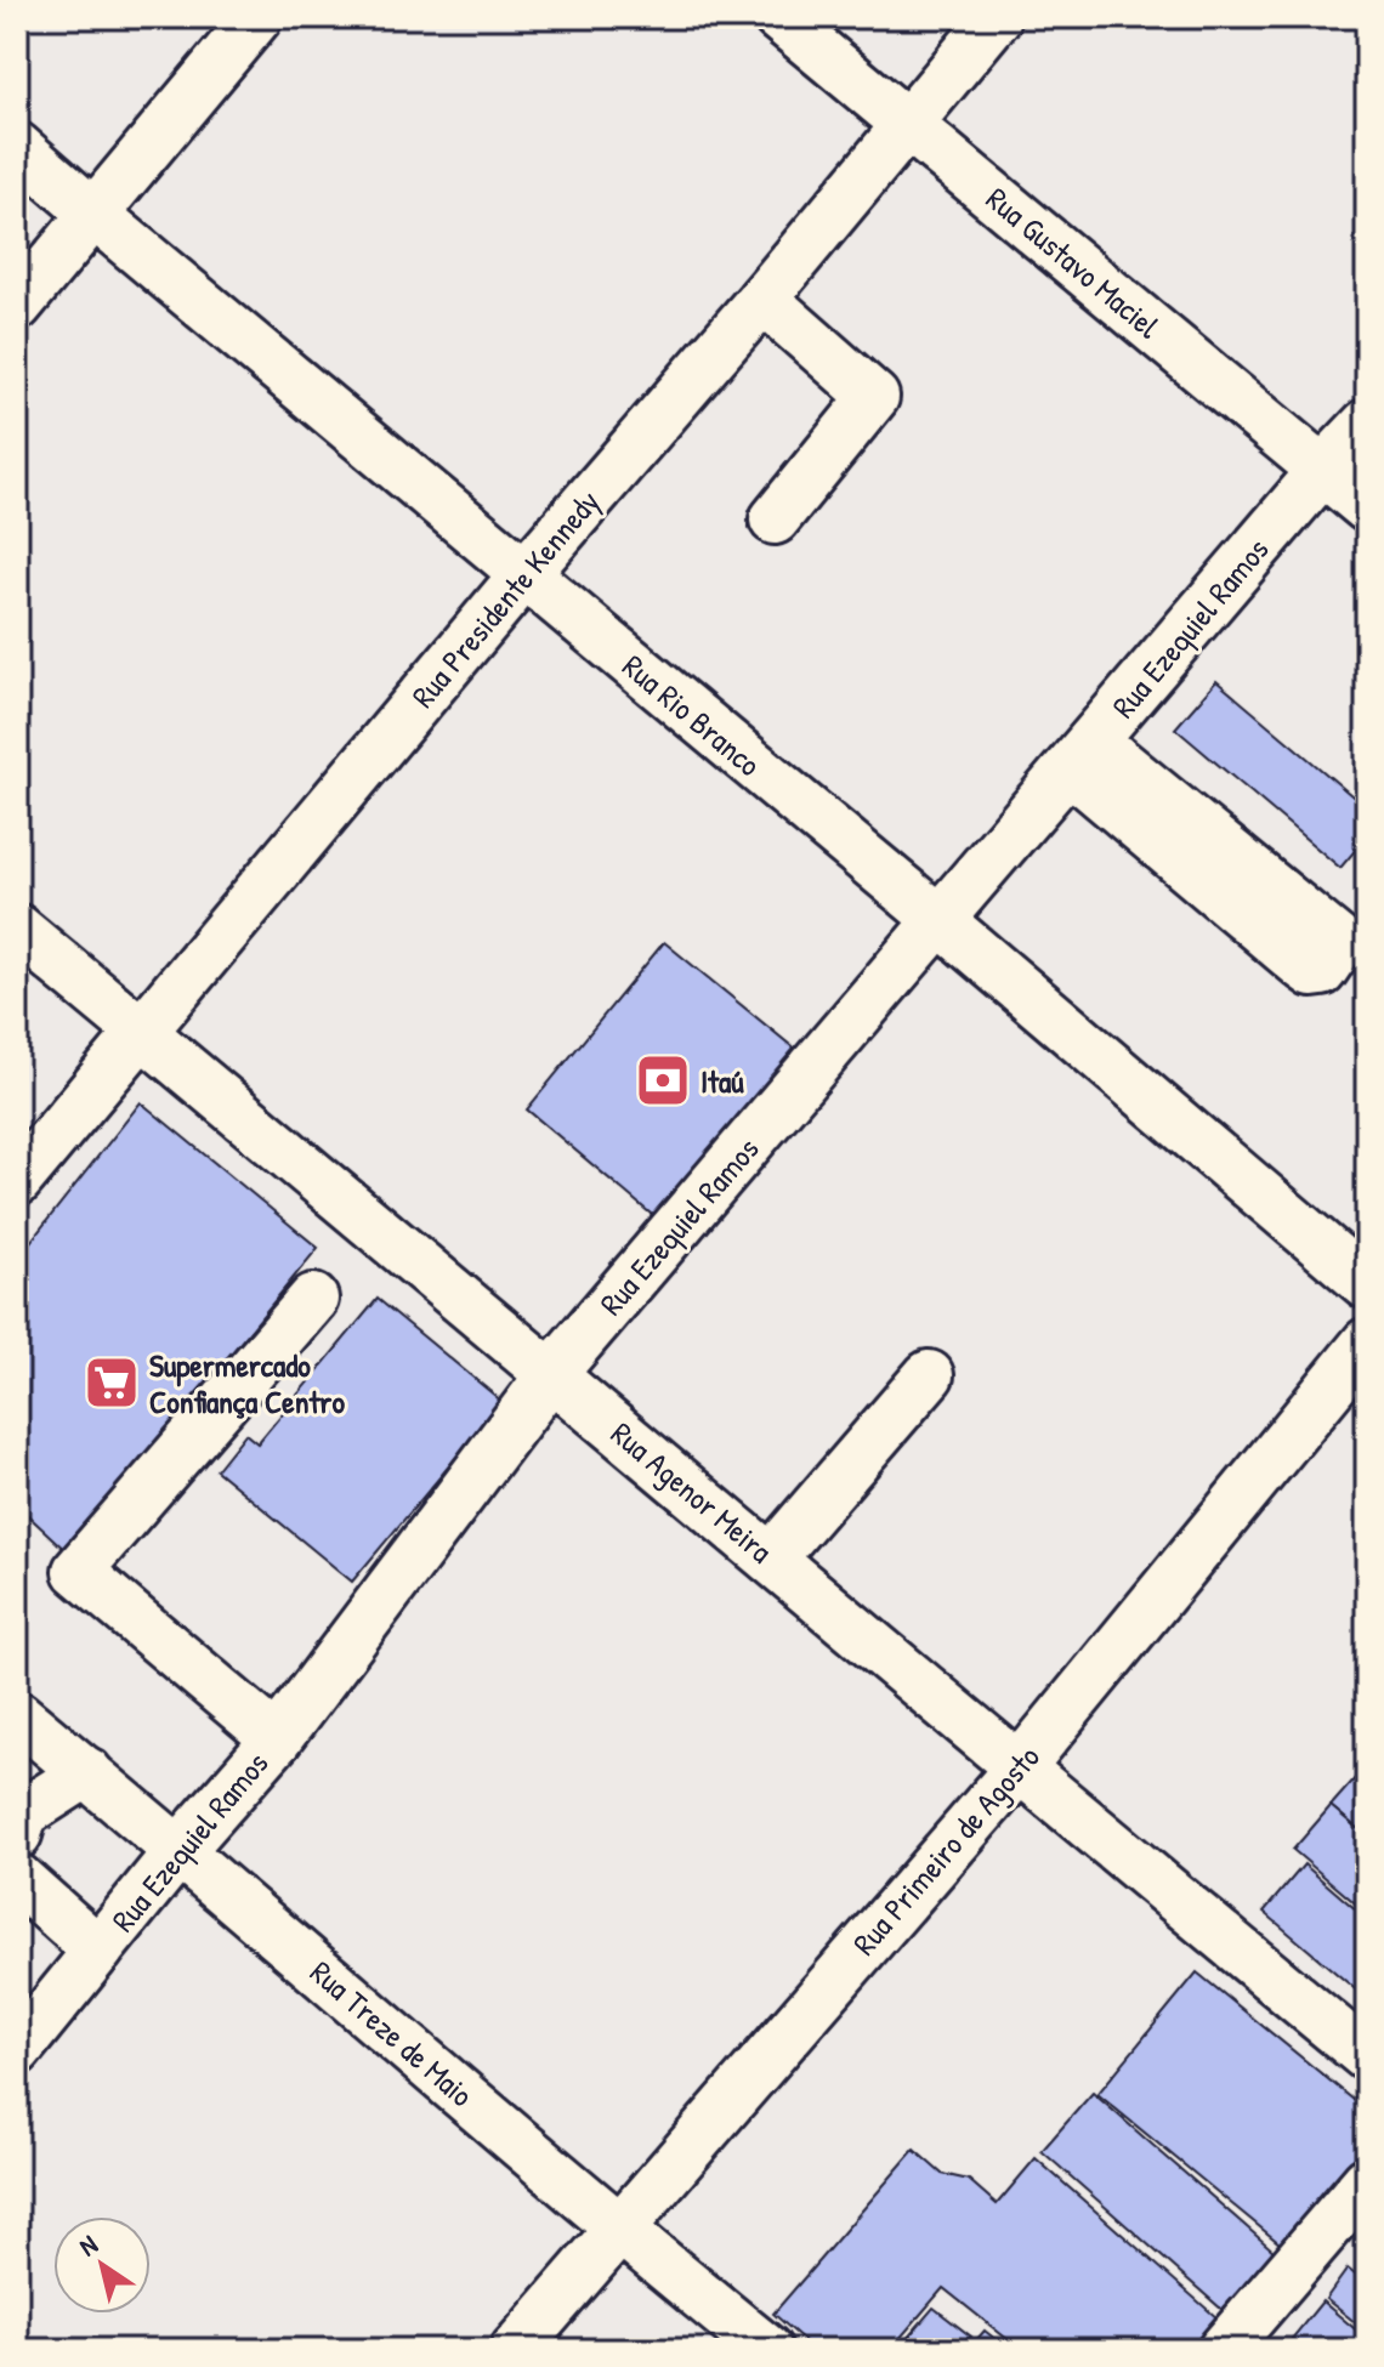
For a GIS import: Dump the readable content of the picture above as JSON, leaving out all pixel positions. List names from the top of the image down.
{
  "streets": {
    "street": [
      "Rua Gustavo Maciel",
      "Rua Presidente Kennedy",
      "Rua Ezequiel Ramos",
      "Rua Rio Branco",
      "Rua Agenor Meira",
      "Rua Primeiro de Agosto",
      "Rua Treze de Maio"
    ]
  },
  "crossings": [
    ["Rua Gustavo Maciel", "Rua Presidente Kennedy"],
    ["Rua Gustavo Maciel", "Rua Ezequiel Ramos"],
    ["Rua Presidente Kennedy", "Rua Rio Branco"],
    ["Rua Presidente Kennedy", "Rua Agenor Meira"],
    ["Rua Ezequiel Ramos", "Rua Rio Branco"],
    ["Rua Ezequiel Ramos", "Rua Agenor Meira"],
    ["Rua Ezequiel Ramos", "Rua Treze de Maio"],
    ["Rua Agenor Meira", "Rua Primeiro de Agosto"],
    ["Rua Primeiro de Agosto", "Rua Treze de Maio"]
  ],
  "places": {
    "bank": ["Itaú"],
    "supermarket": ["Supermercado Confiança Centro"]
  },
  "north": "top left"
}
